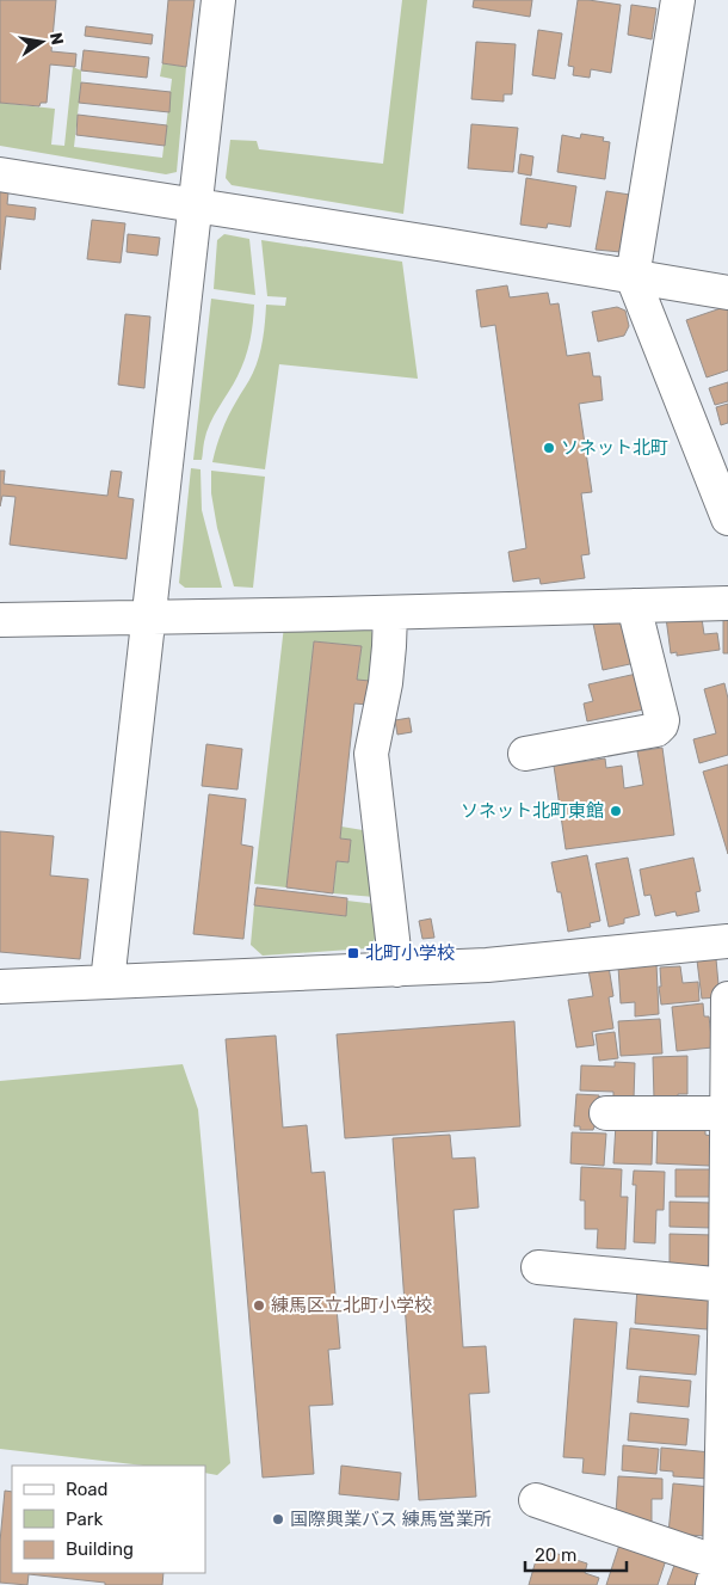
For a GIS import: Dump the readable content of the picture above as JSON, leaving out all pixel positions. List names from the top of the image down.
{
  "places": {
    "other": [
      "ソネット北町",
      "ソネット北町東館",
      "練馬区立北町小学校",
      "国際興業バス 練馬営業所"
    ],
    "transit": ["北町小学校"]
  },
  "legend": ["Road", "Park", "Building"],
  "scale_bar": "20 m",
  "north": "right"
}
